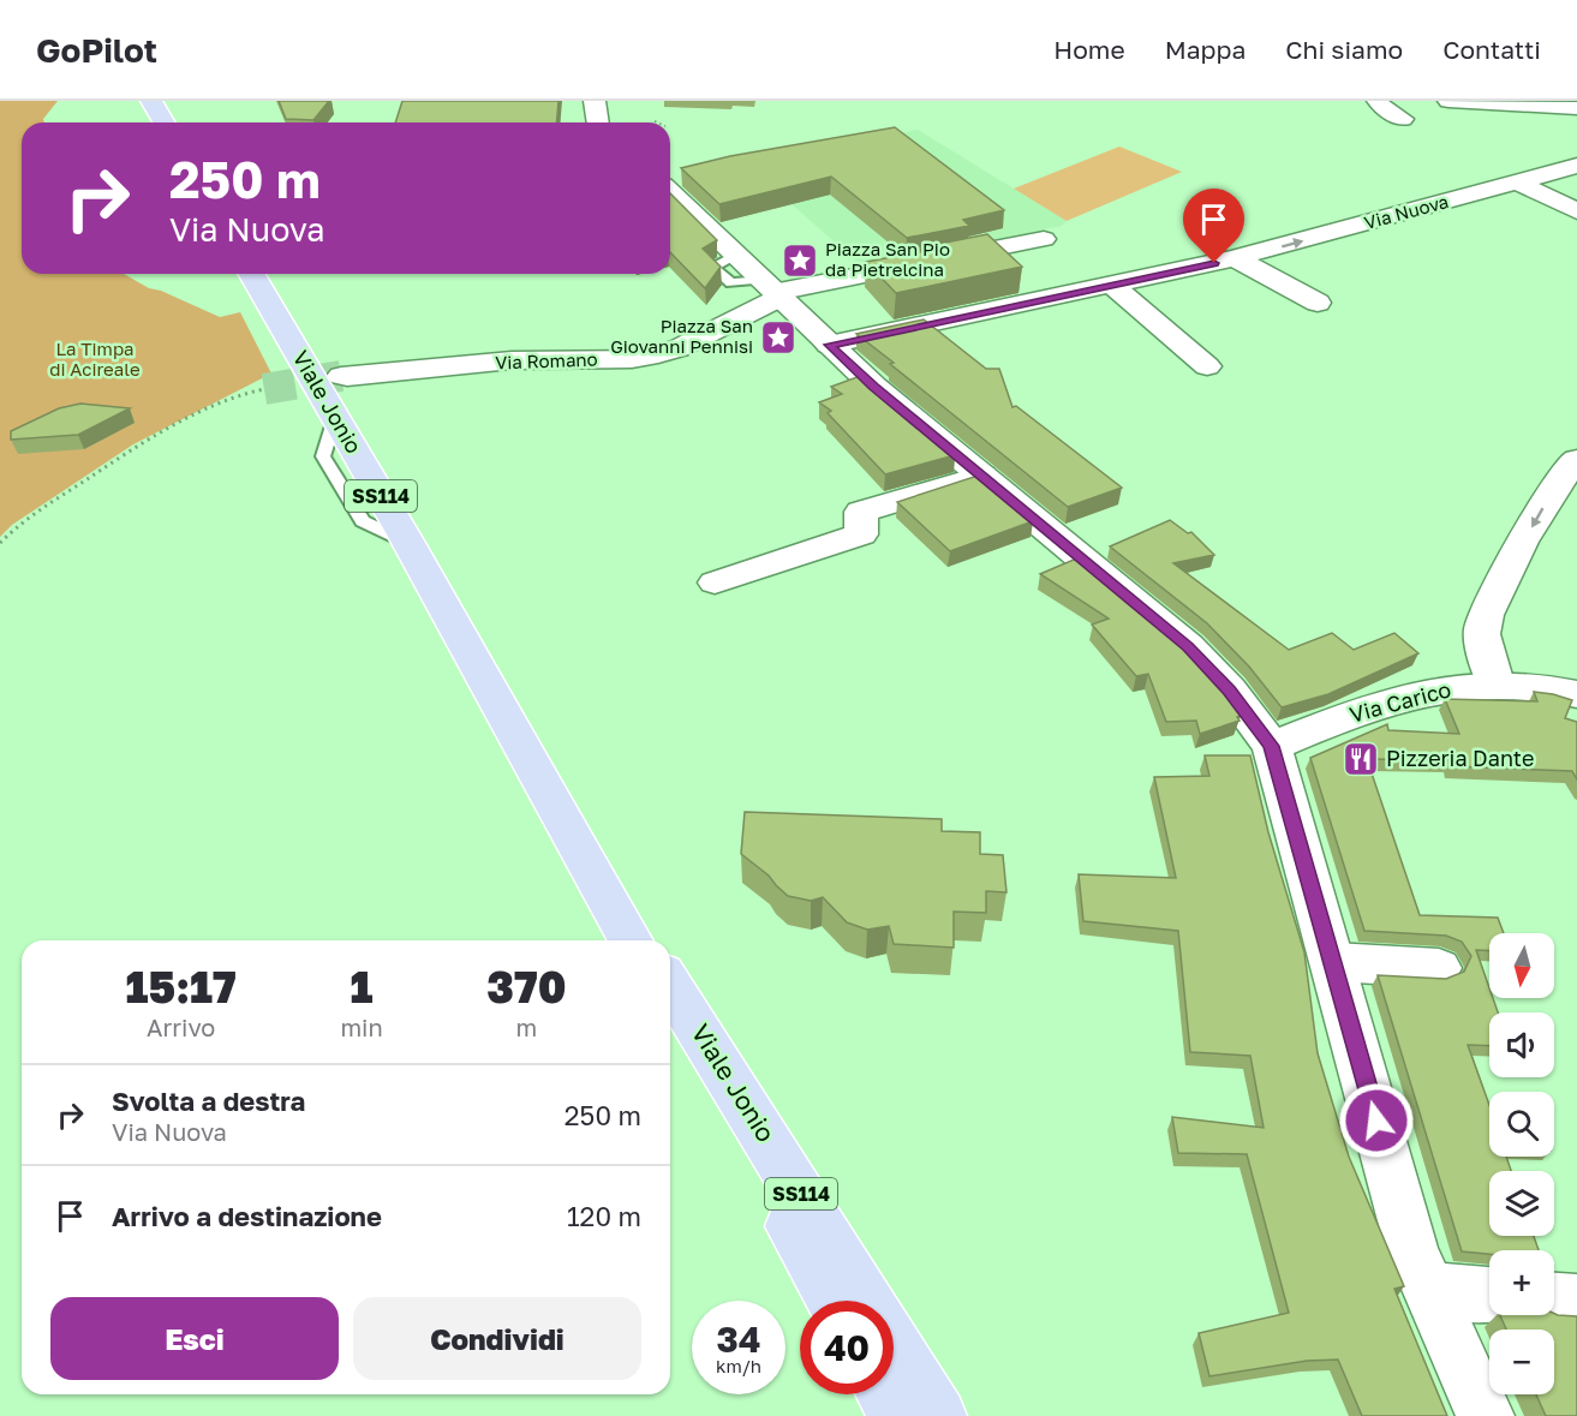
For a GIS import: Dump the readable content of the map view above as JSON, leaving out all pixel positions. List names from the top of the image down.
{
  "streets": {
    "main road": ["Viale Jonio", "SS114"],
    "street": ["Via Nuova", "Via Romano", "Via Carico"]
  },
  "one_way": ["Via Nuova"],
  "parks": ["La Timpa di Acireale"],
  "places": {
    "place": ["Piazza San Pio da Pietrelcina", "Piazza San Giovanni Pennisi"],
    "restaurant": ["Pizzeria Dante"]
  },
  "north": "bottom",
  "page": {
    "header": "GoPilot",
    "nav": [
      "Home",
      "Mappa",
      "Chi siamo",
      "Contatti"
    ],
    "turn": ["250 m", "Via Nuova"],
    "map_buttons": ["+", "−"],
    "eta": [
      "15:17",
      "Arrivo",
      "1",
      "min",
      "370",
      "m"
    ],
    "list": [
      {
        "name": "Svolta a destra",
        "note": "Via Nuova",
        "value": "250 m"
      },
      {
        "name": "Arrivo a destinazione",
        "value": "120 m"
      }
    ],
    "buttons": ["Esci", "Condividi"],
    "speed": "34 km/h",
    "limit": "40"
  }
}
